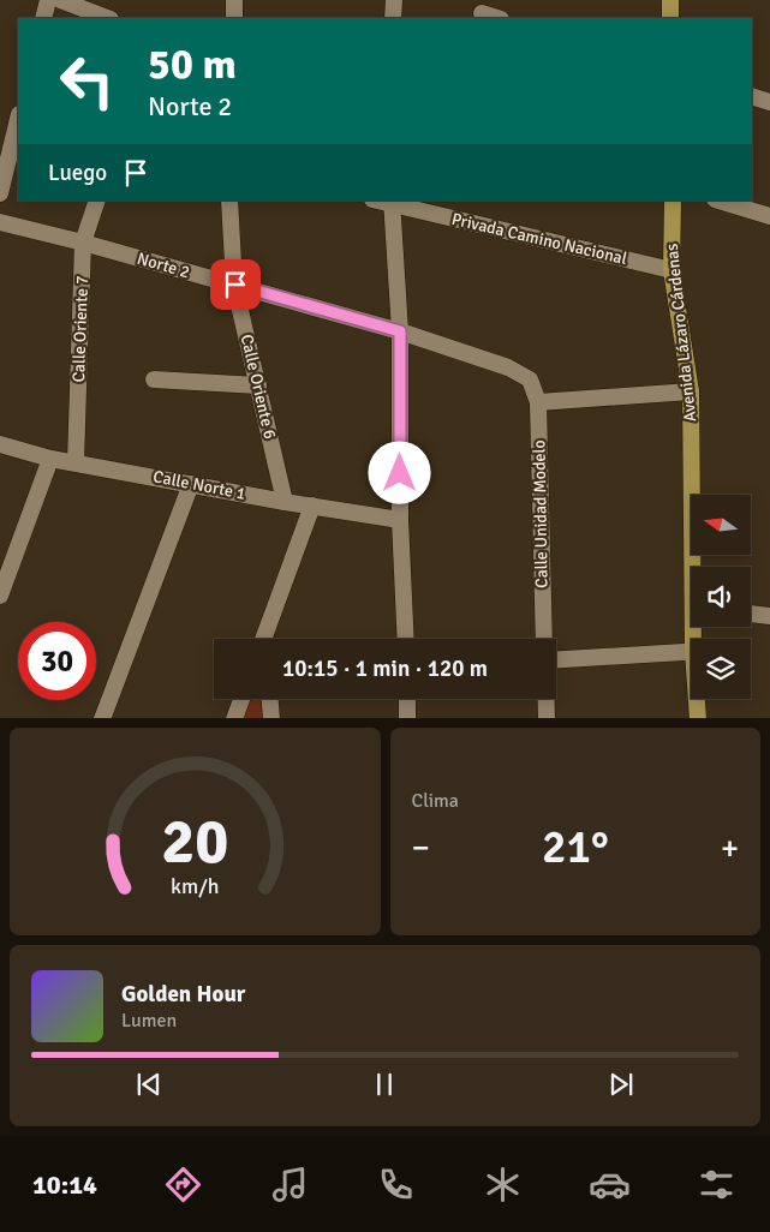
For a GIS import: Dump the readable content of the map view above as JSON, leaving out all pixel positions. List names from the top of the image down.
{
  "streets": {
    "main road": ["Avenida Lázaro Cárdenas"],
    "street": [
      "Privada Camino Nacional",
      "Norte 2",
      "Calle Oriente 7",
      "Calle Oriente 6",
      "Calle Norte 1",
      "Calle Unidad Modelo"
    ]
  },
  "crossings": [
    ["Privada Camino Nacional", "Avenida Lázaro Cárdenas"],
    ["Norte 2", "Calle Oriente 7"],
    ["Norte 2", "Calle Oriente 6"],
    ["Norte 2", "Calle Unidad Modelo"],
    ["Calle Oriente 7", "Calle Norte 1"],
    ["Calle Oriente 6", "Calle Norte 1"]
  ],
  "north": "left",
  "page": {
    "turn": ["50 m", "Norte 2"],
    "then": "Luego",
    "limit": "30",
    "trip": "10:15 · 1 min · 120 m",
    "tile": "Clima",
    "heat": ["−", "21°", "+"],
    "song": ["Golden Hour", "Lumen"],
    "tabs": "10:14",
    "gauge": ["20", "km/h"]
  }
}
